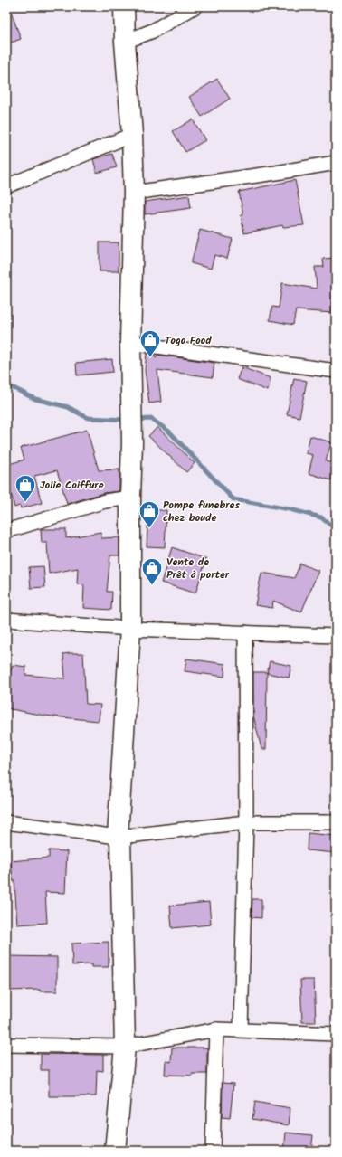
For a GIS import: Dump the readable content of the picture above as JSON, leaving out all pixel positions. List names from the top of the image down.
{
  "places": {
    "shop": [
      "Togo Food",
      "Jolie Coiffure",
      "Pompe funebres chez boude",
      "Vente de Prêt à porter"
    ]
  }
}
